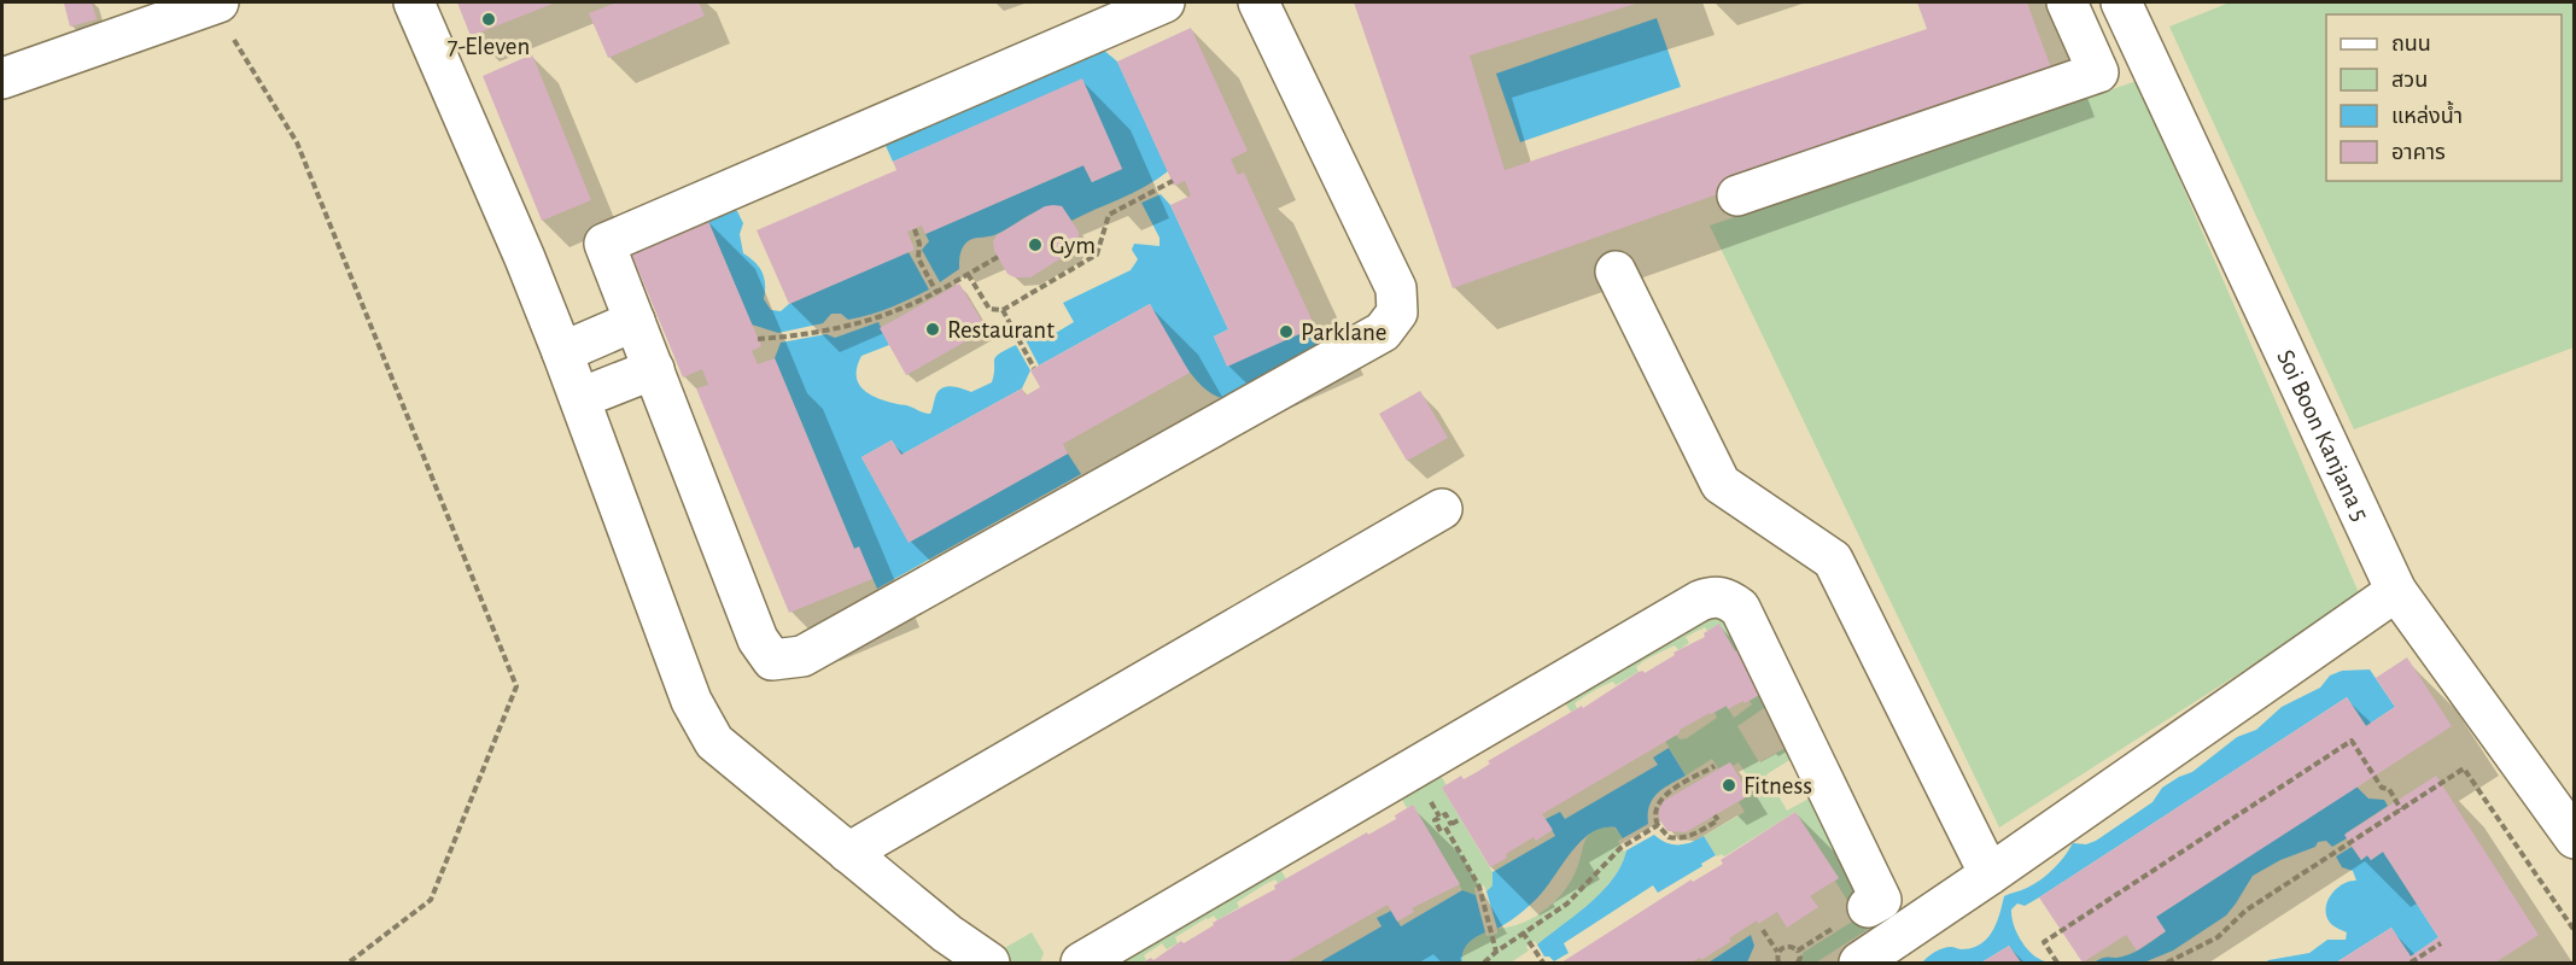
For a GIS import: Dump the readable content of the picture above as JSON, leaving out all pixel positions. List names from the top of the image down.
{
  "streets": {
    "street": ["Soi Boon Kanjana 5"]
  },
  "places": [
    "7-Eleven",
    "Gym",
    "Restaurant",
    "Parklane",
    "Fitness"
  ],
  "legend": [
    "ถนน",
    "สวน",
    "แหล่งน้ำ",
    "อาคาร"
  ]
}
